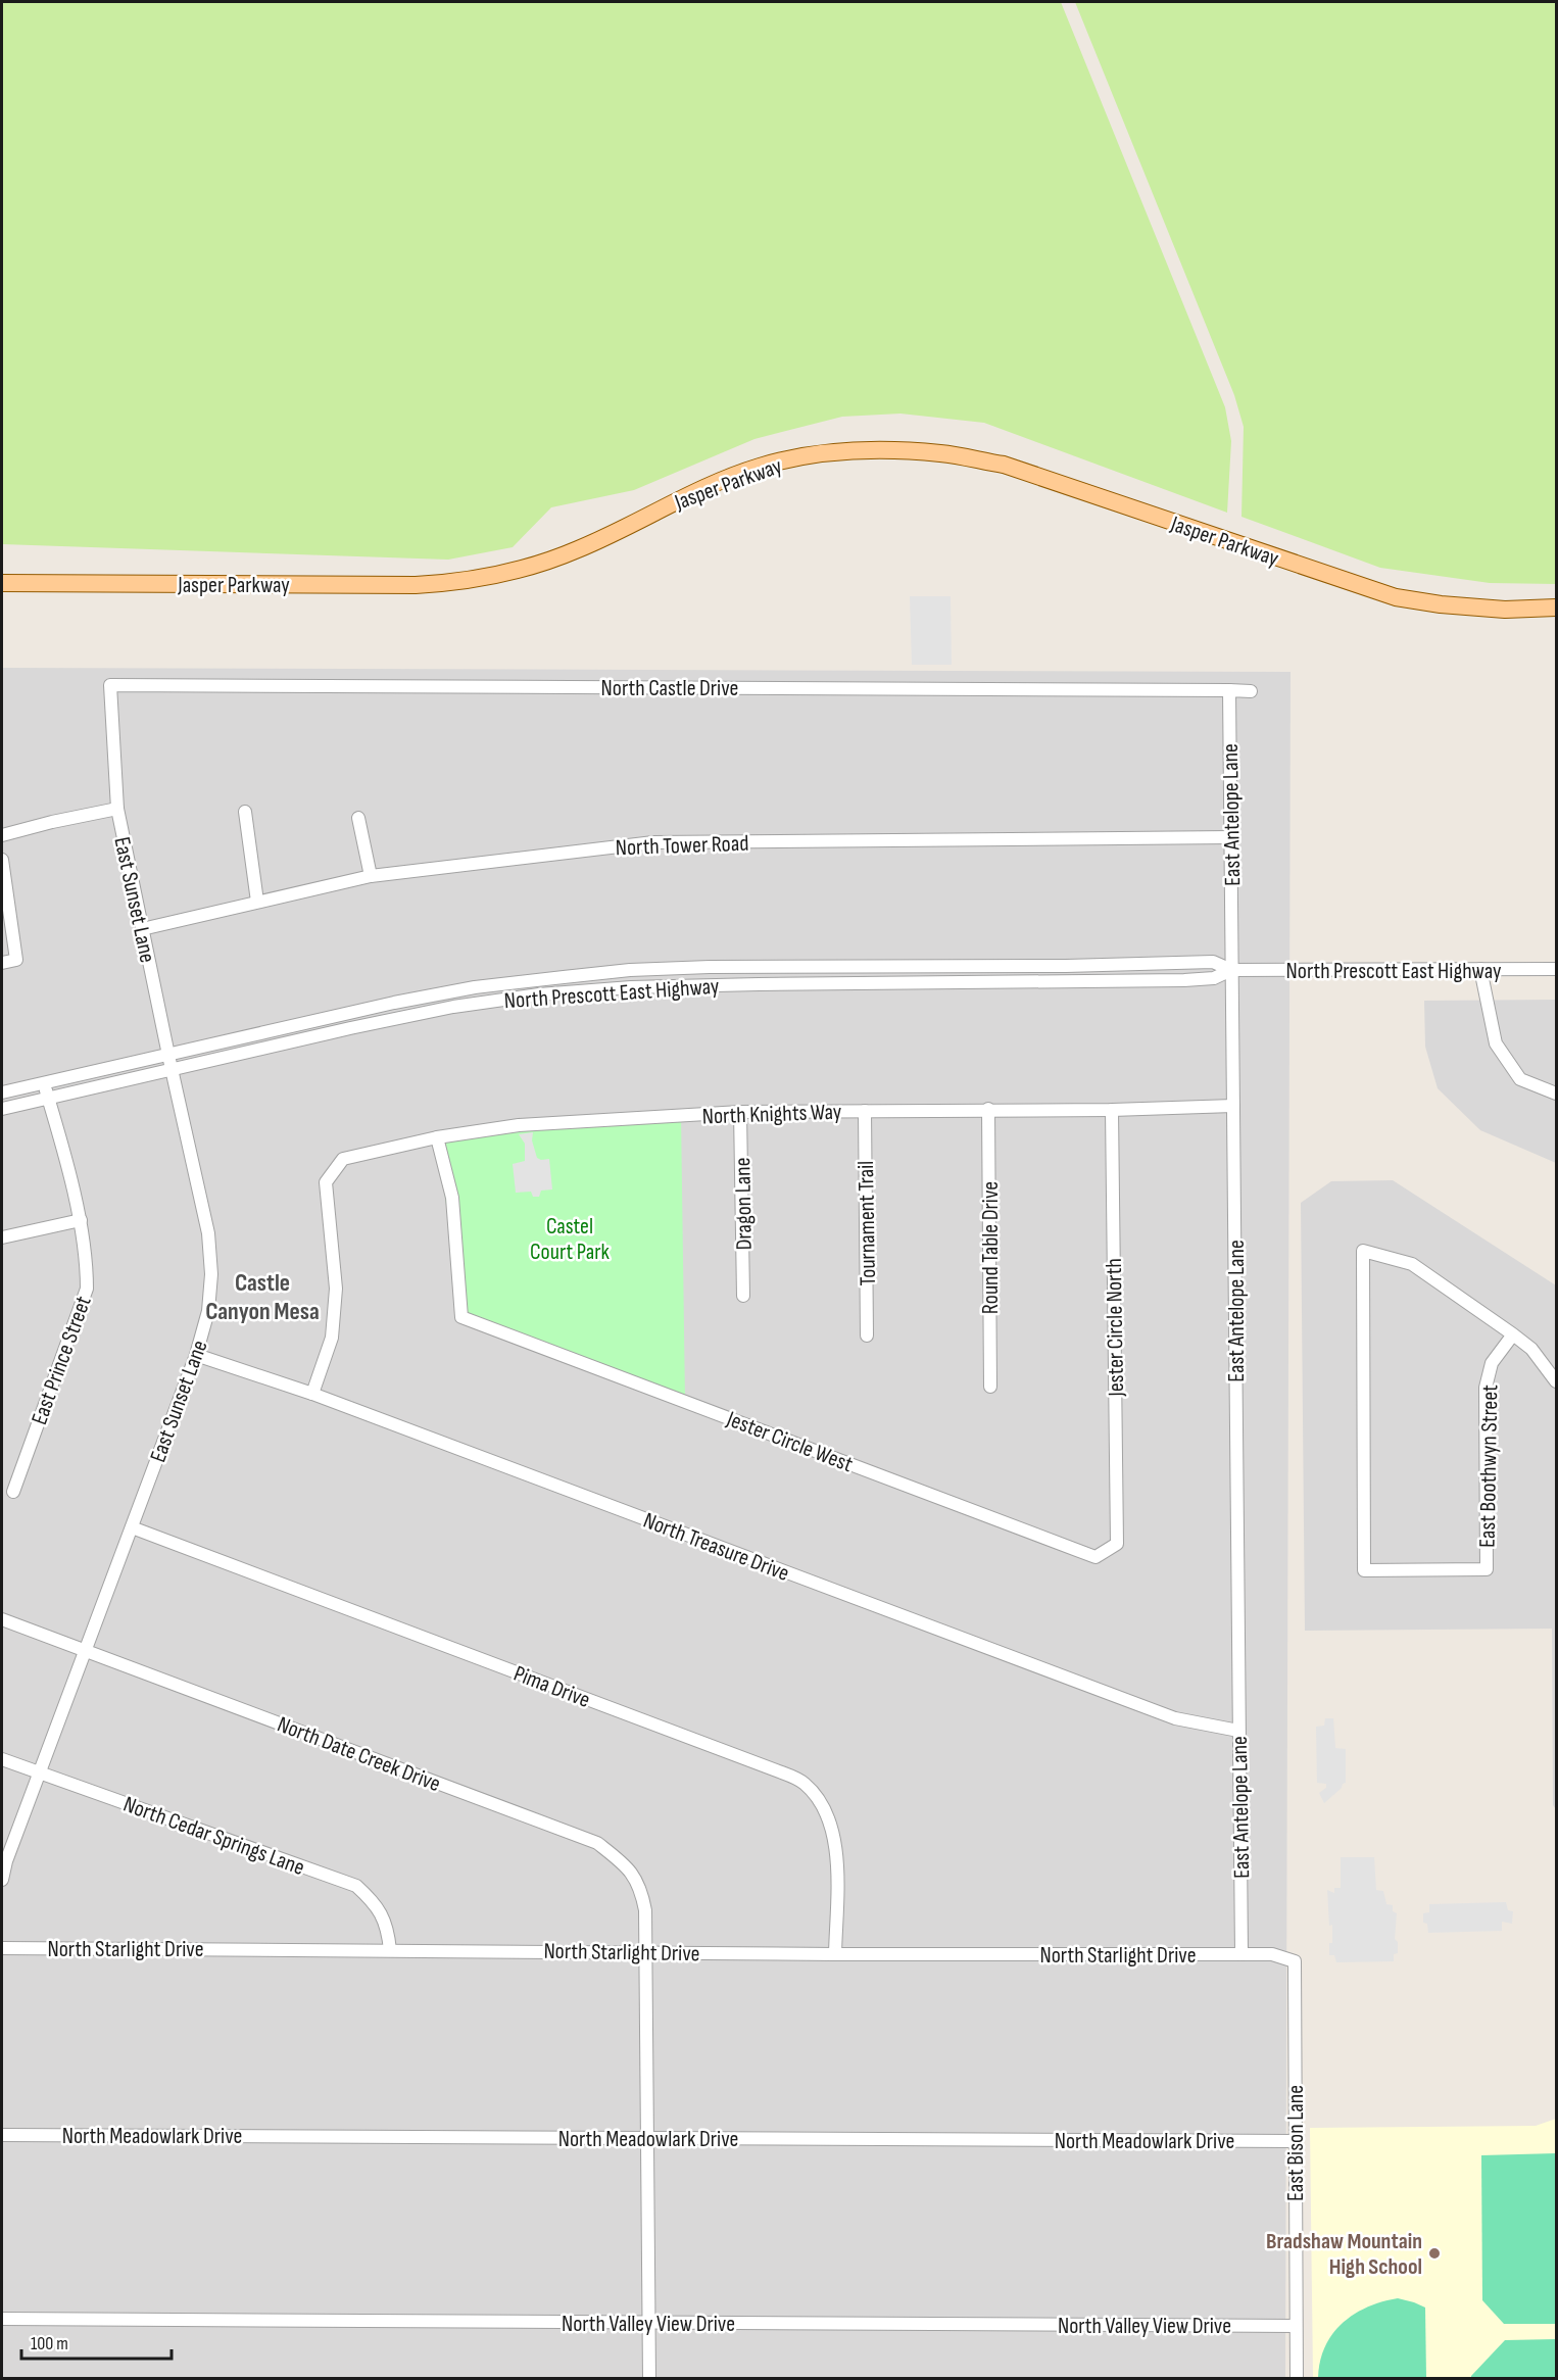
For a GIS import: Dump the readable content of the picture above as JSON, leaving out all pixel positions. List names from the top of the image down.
{
  "streets": {
    "main road": ["Jasper Parkway"],
    "street": [
      "North Castle Drive",
      "East Antelope Lane",
      "North Tower Road",
      "East Sunset Lane",
      "North Prescott East Highway",
      "North Knights Way",
      "Dragon Lane",
      "Tournament Trail",
      "Round Table Drive",
      "Jester Circle North",
      "East Prince Street",
      "Jester Circle West",
      "East Boothwyn Street",
      "North Treasure Drive",
      "Pima Drive",
      "North Date Creek Drive",
      "North Cedar Springs Lane",
      "North Starlight Drive",
      "North Meadowlark Drive",
      "East Bison Lane",
      "North Valley View Drive"
    ]
  },
  "crossings": [
    ["North Castle Drive", "East Antelope Lane"],
    ["North Castle Drive", "East Sunset Lane"],
    ["East Antelope Lane", "North Tower Road"],
    ["East Antelope Lane", "North Prescott East Highway"],
    ["East Antelope Lane", "North Knights Way"],
    ["East Antelope Lane", "North Treasure Drive"],
    ["East Antelope Lane", "North Starlight Drive"],
    ["East Antelope Lane", "East Bison Lane"],
    ["North Tower Road", "East Sunset Lane"],
    ["East Sunset Lane", "North Prescott East Highway"],
    ["East Sunset Lane", "North Treasure Drive"],
    ["East Sunset Lane", "Pima Drive"],
    ["East Sunset Lane", "North Date Creek Drive"],
    ["East Sunset Lane", "North Cedar Springs Lane"],
    ["North Prescott East Highway", "East Prince Street"],
    ["North Knights Way", "Dragon Lane"],
    ["North Knights Way", "Tournament Trail"],
    ["North Knights Way", "Round Table Drive"],
    ["North Knights Way", "Jester Circle North"],
    ["North Knights Way", "Jester Circle West"],
    ["North Knights Way", "North Treasure Drive"],
    ["Jester Circle North", "Jester Circle West"],
    ["Pima Drive", "North Starlight Drive"],
    ["North Date Creek Drive", "North Starlight Drive"],
    ["North Date Creek Drive", "North Meadowlark Drive"],
    ["North Date Creek Drive", "North Valley View Drive"],
    ["North Cedar Springs Lane", "North Starlight Drive"],
    ["North Starlight Drive", "East Bison Lane"],
    ["North Meadowlark Drive", "East Bison Lane"],
    ["East Bison Lane", "North Valley View Drive"]
  ],
  "districts": ["Castle Canyon Mesa"],
  "parks": ["Castel Court Park"],
  "places": ["Bradshaw Mountain High School"],
  "scale_bar": "100 m"
}
